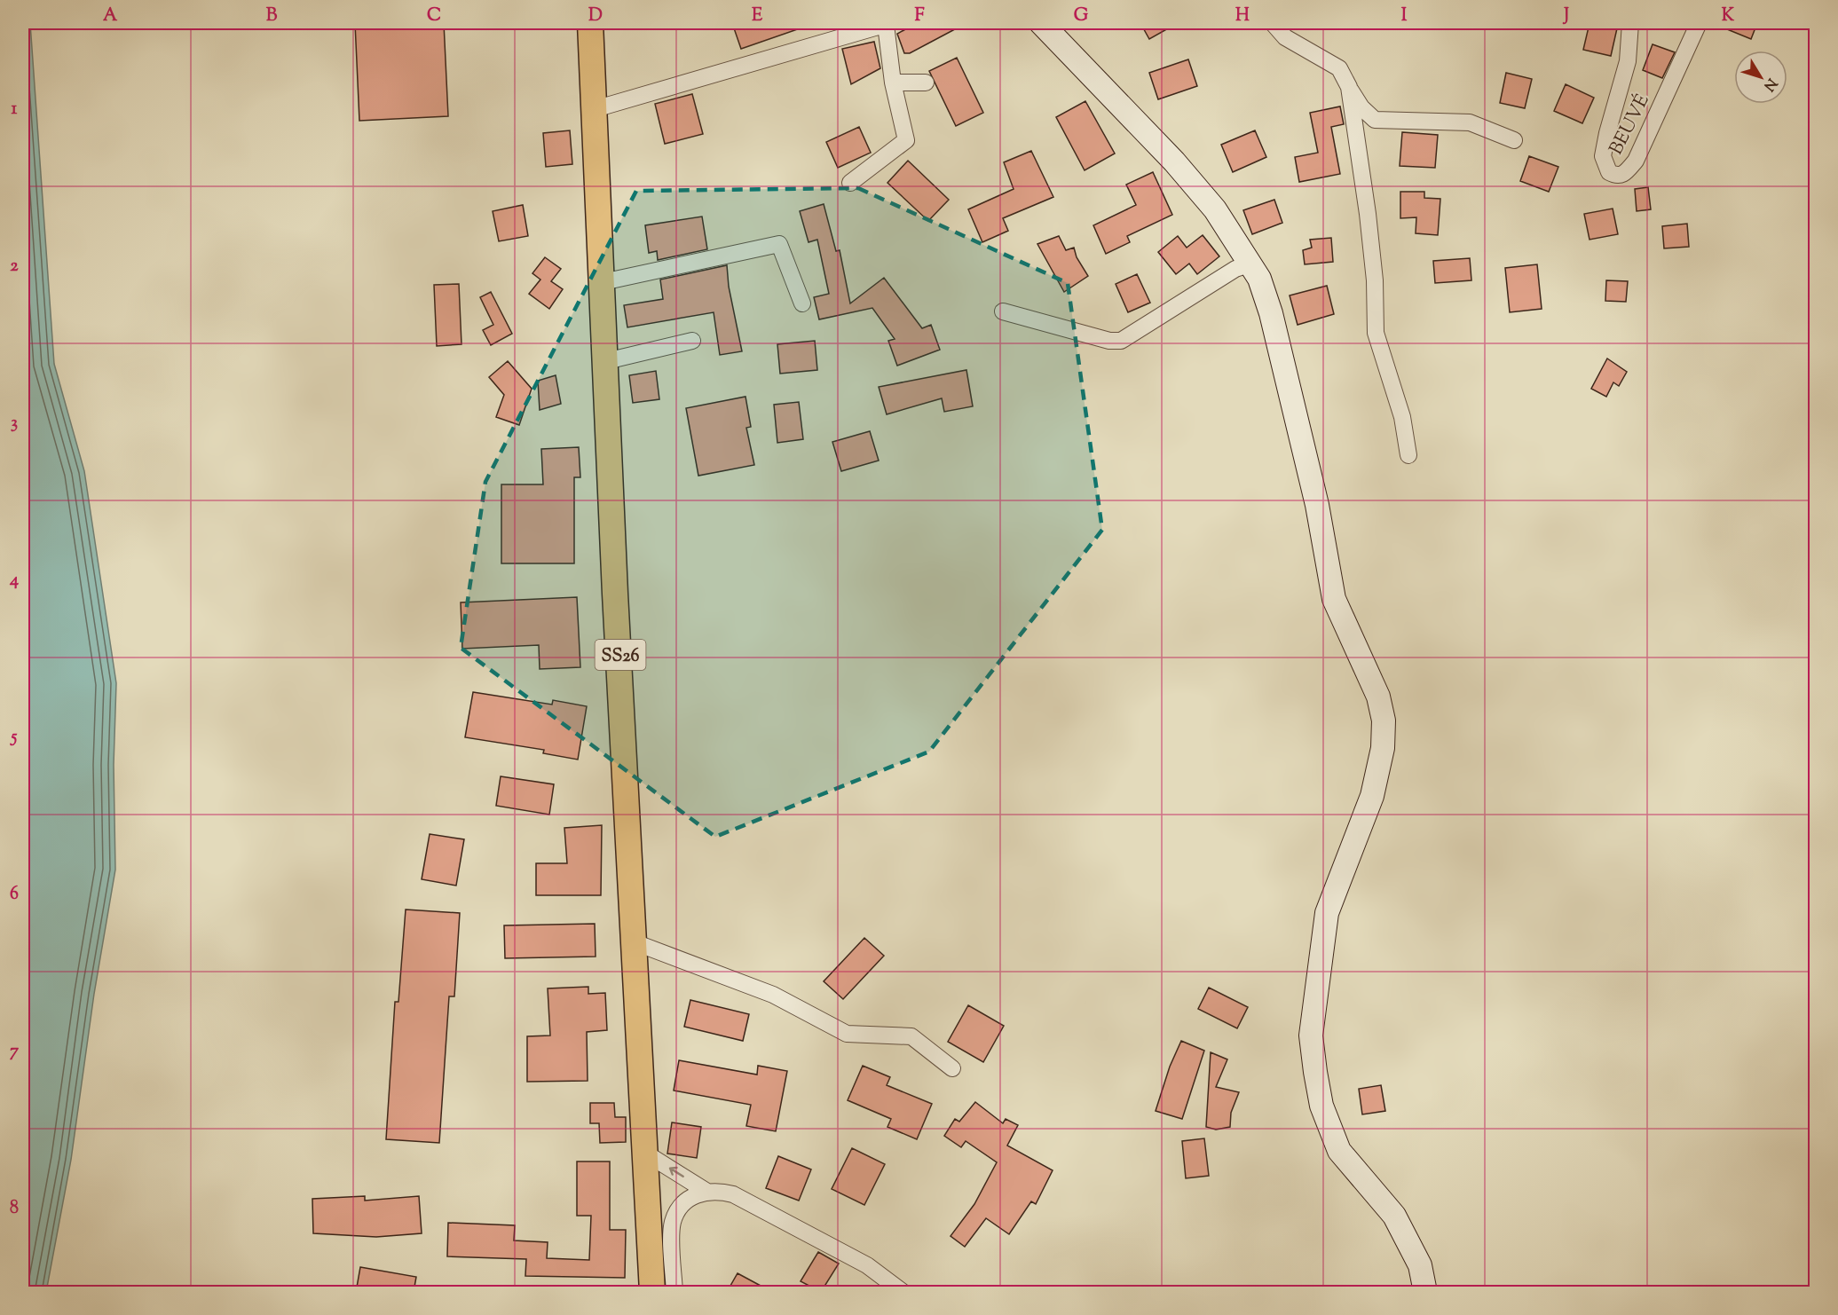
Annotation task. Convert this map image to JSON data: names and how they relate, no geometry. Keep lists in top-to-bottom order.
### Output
{
  "streets": {
    "main road": ["SS26"],
    "street": ["BEUVÉ"]
  },
  "north": "bottom right",
  "grid": {
    "columns": [
      "A",
      "B",
      "C",
      "D",
      "E",
      "F",
      "G",
      "H",
      "I",
      "J",
      "K"
    ],
    "rows": [
      "1",
      "2",
      "3",
      "4",
      "5",
      "6",
      "7",
      "8"
    ]
  }
}
